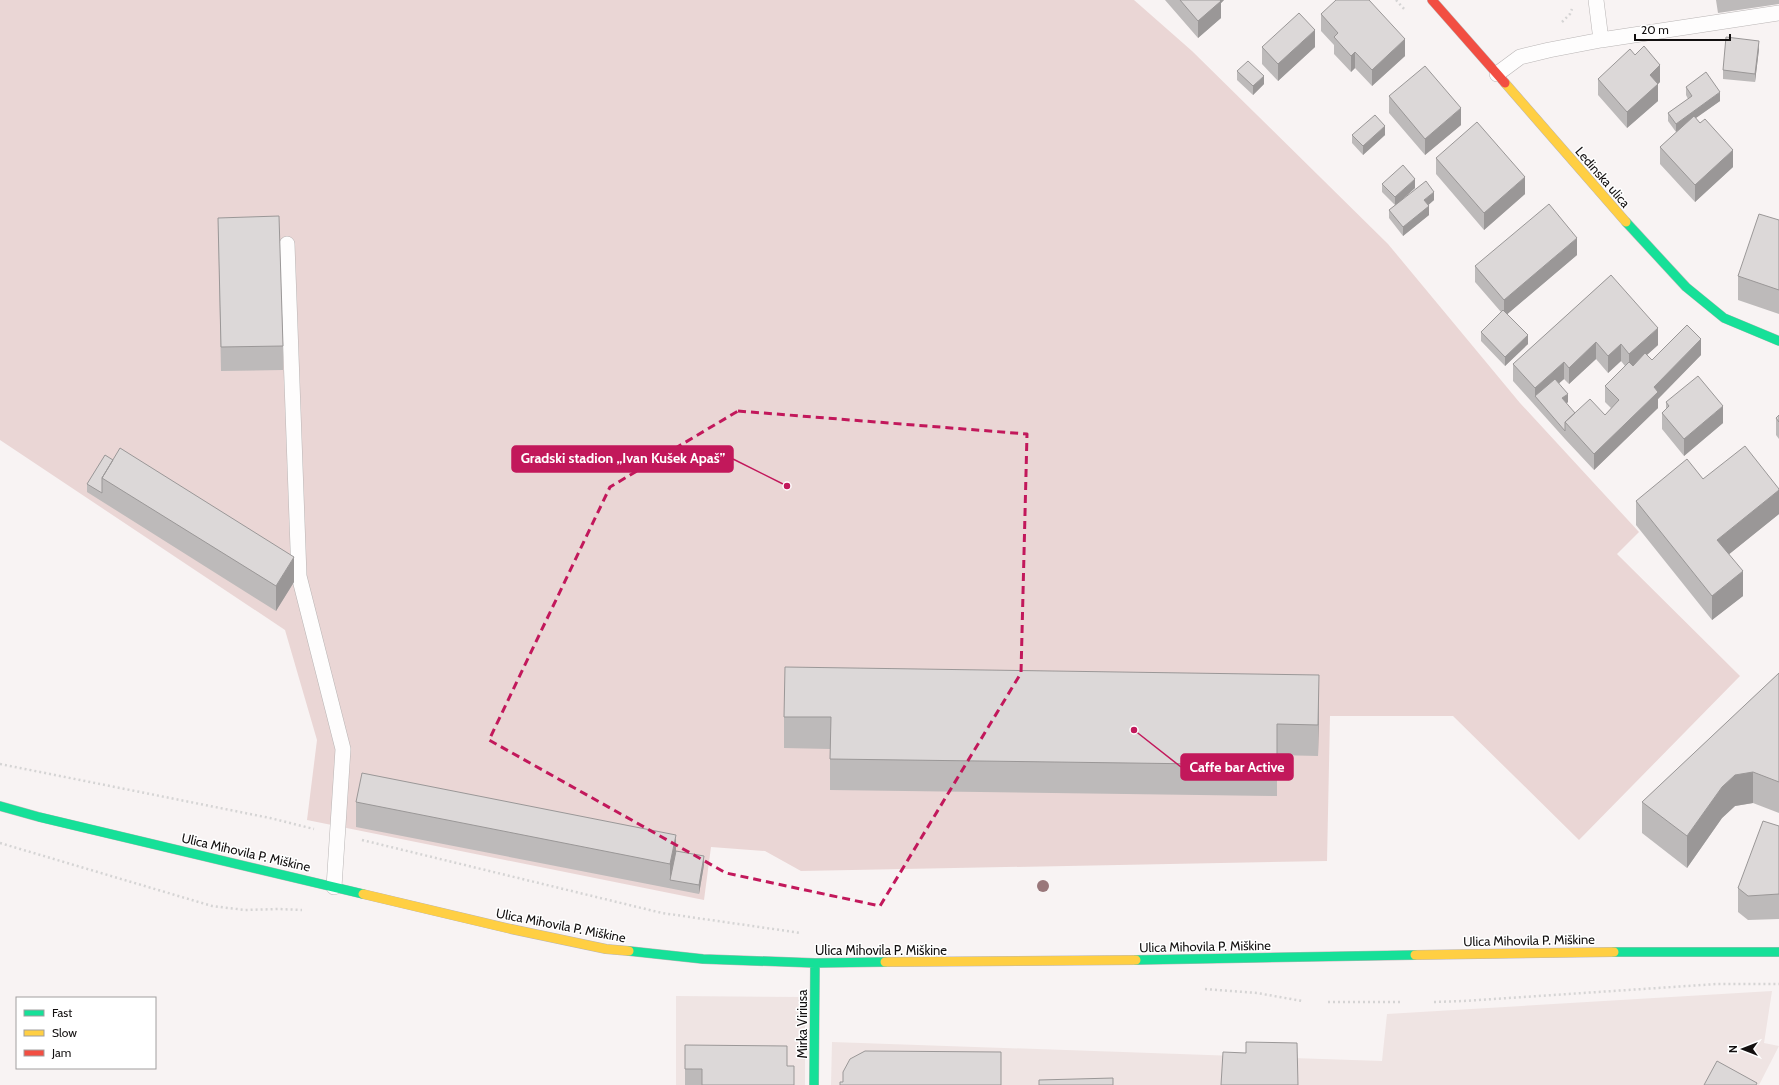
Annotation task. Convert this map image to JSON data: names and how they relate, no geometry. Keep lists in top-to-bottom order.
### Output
{
  "streets": {
    "main road": ["Ledinska ulica", "Ulica Mihovila P. Miškine", "Mirka Viriusa"]
  },
  "crossings": [
    ["Ulica Mihovila P. Miškine", "Mirka Viriusa"]
  ],
  "places": ["Gradski stadion „Ivan Kušek Apaš”", "Caffe bar Active"],
  "legend": ["Fast", "Slow", "Jam"],
  "scale_bar": "20 m",
  "north": "left"
}
